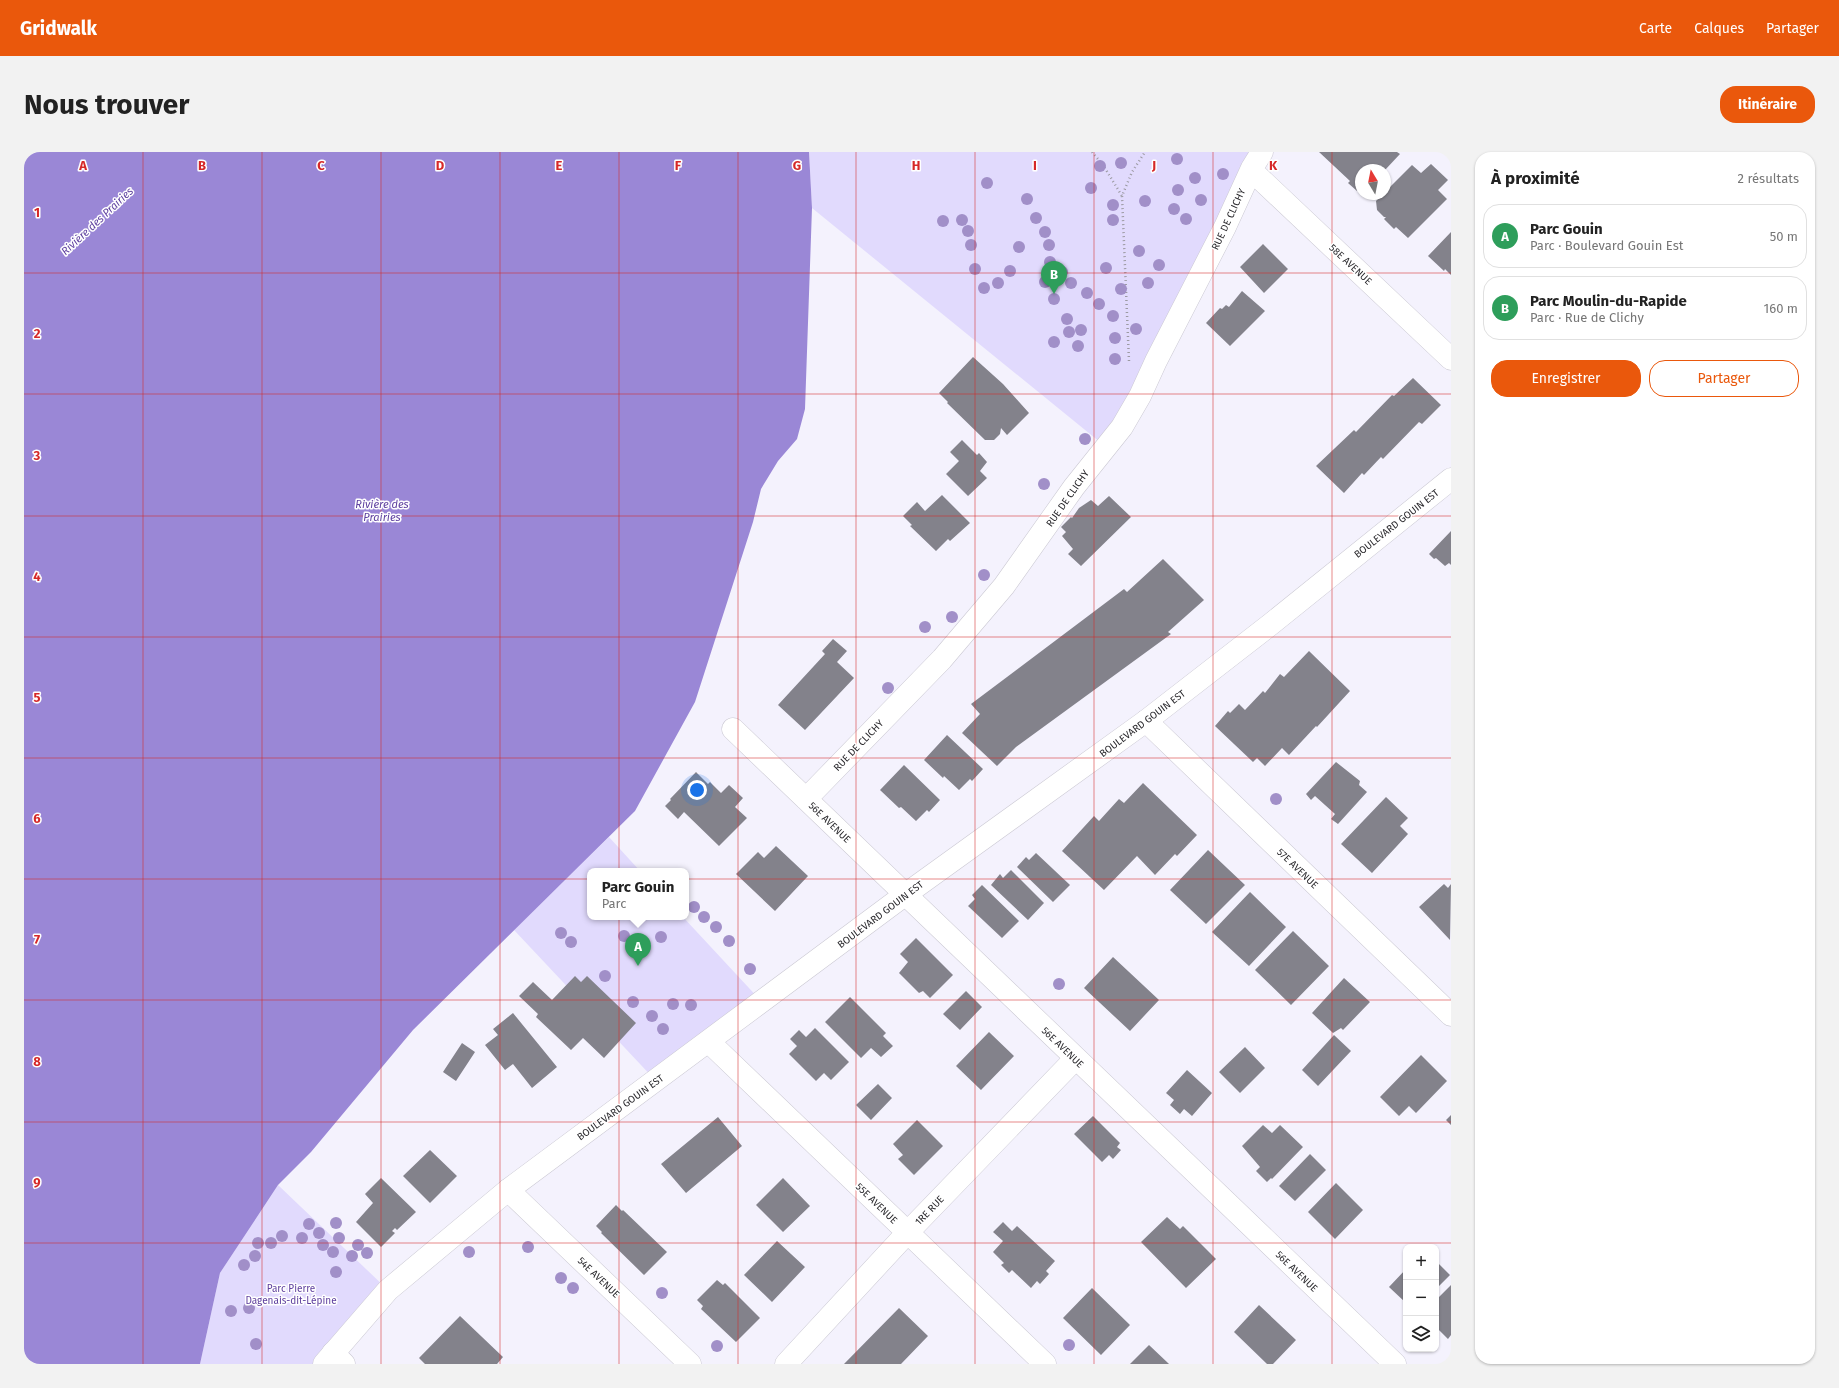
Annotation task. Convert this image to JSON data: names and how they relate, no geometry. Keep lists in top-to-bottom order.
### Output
{
  "streets": {
    "street": [
      "RUE DE CLICHY",
      "58E AVENUE",
      "BOULEVARD GOUIN EST",
      "56E AVENUE",
      "57E AVENUE",
      "55E AVENUE",
      "1RE RUE",
      "54E AVENUE"
    ]
  },
  "crossings": [
    ["RUE DE CLICHY", "58E AVENUE"],
    ["RUE DE CLICHY", "56E AVENUE"],
    ["BOULEVARD GOUIN EST", "56E AVENUE"],
    ["BOULEVARD GOUIN EST", "57E AVENUE"],
    ["BOULEVARD GOUIN EST", "55E AVENUE"],
    ["BOULEVARD GOUIN EST", "54E AVENUE"],
    ["56E AVENUE", "1RE RUE"],
    ["55E AVENUE", "1RE RUE"]
  ],
  "water": ["Rivière des Prairies"],
  "parks": ["Parc Pierre Dagenais-dit-Lépine"],
  "north": "top",
  "page": {
    "header": "Gridwalk",
    "nav": ["Carte", "Calques", "Partager"],
    "buttons": [
      "Itinéraire",
      ["Enregistrer", "Partager"]
    ],
    "title": "Nous trouver",
    "heading": ["À proximité", "2 résultats"],
    "list": [
      {
        "mark": "A",
        "name": "Parc Gouin",
        "note": "Parc · Boulevard Gouin Est",
        "value": "50 m"
      },
      {
        "mark": "B",
        "name": "Parc Moulin-du-Rapide",
        "note": "Parc · Rue de Clichy",
        "value": "160 m"
      }
    ],
    "pins": ["B", "A"],
    "popup": ["Parc Gouin", "Parc"],
    "map_buttons": ["+", "−"]
  },
  "grid": {
    "columns": [
      "A",
      "B",
      "C",
      "D",
      "E",
      "F",
      "G",
      "H",
      "I",
      "J",
      "K"
    ],
    "rows": [
      "1",
      "2",
      "3",
      "4",
      "5",
      "6",
      "7",
      "8",
      "9"
    ]
  }
}
